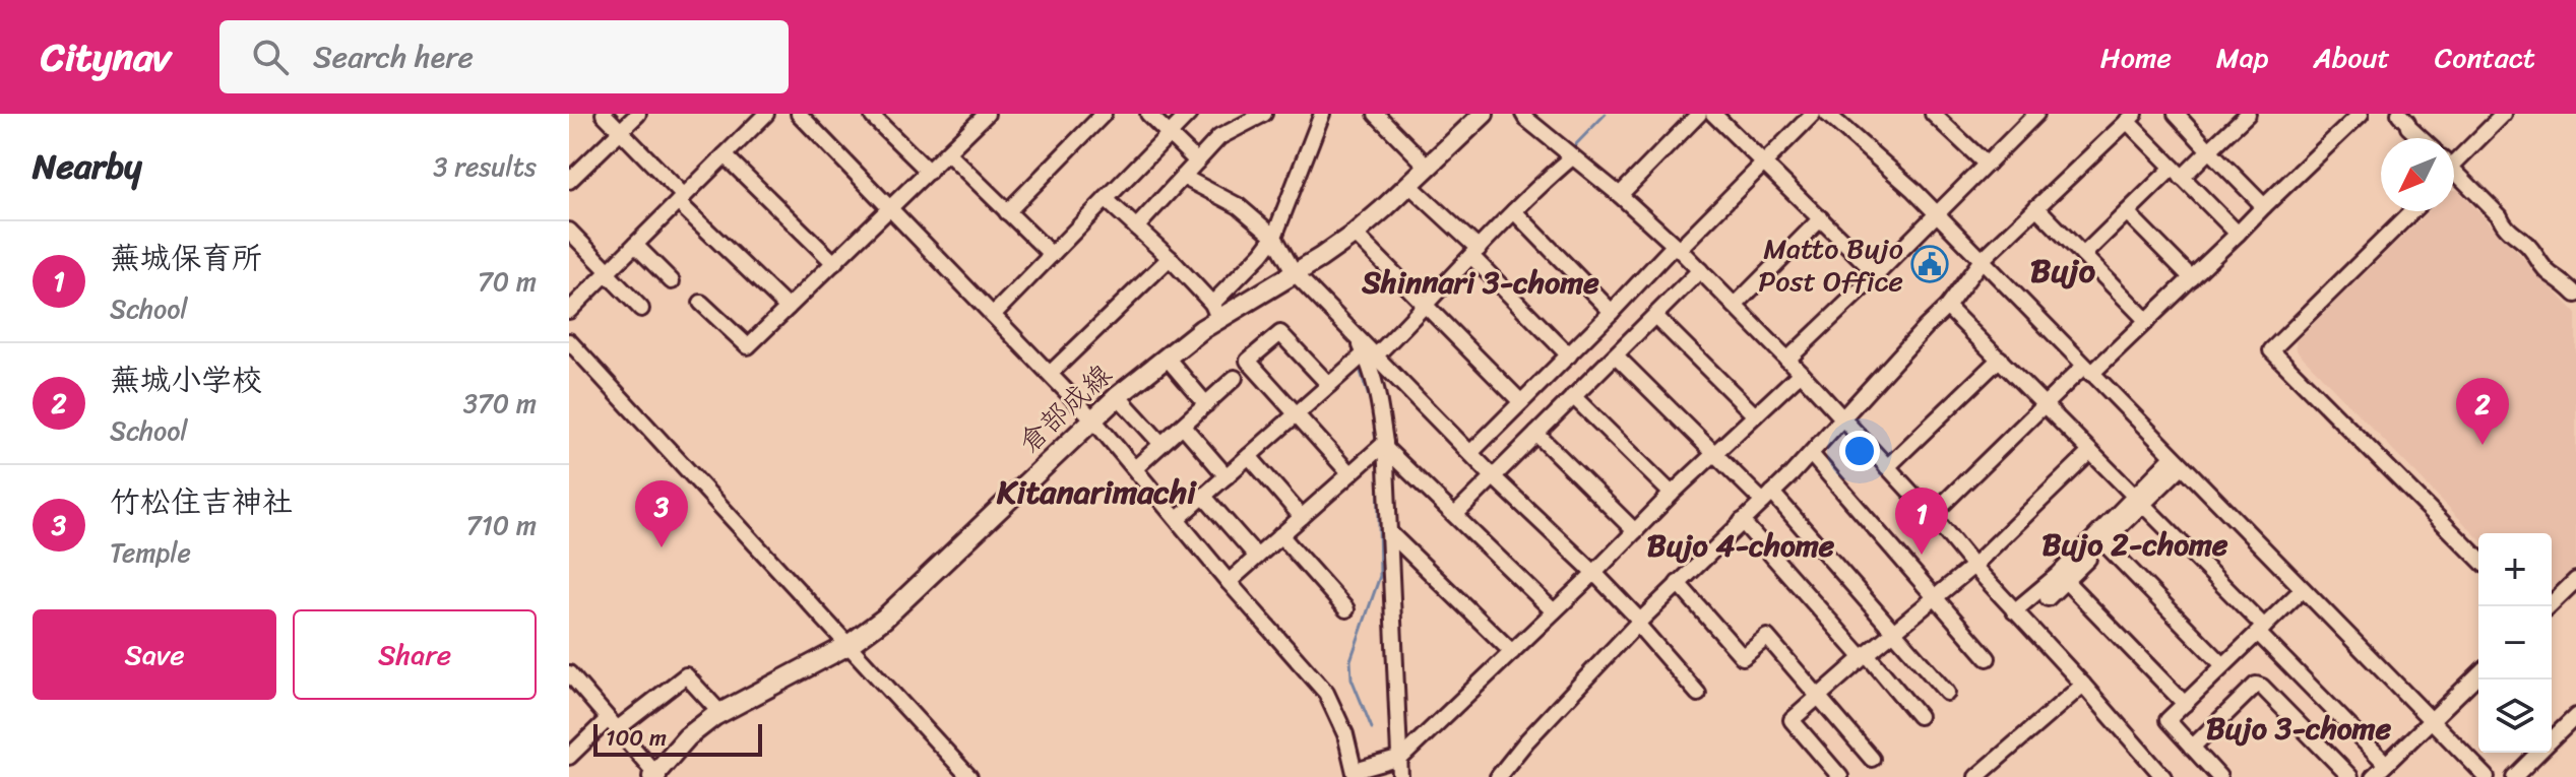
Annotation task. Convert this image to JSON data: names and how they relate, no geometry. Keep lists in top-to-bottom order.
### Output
{
  "streets": {
    "main road": ["倉部成線"]
  },
  "districts": [
    "Bujo",
    "Shinnari 3-chome",
    "Kitanarimachi",
    "Bujo 2-chome",
    "Bujo 4-chome",
    "Bujo 3-chome"
  ],
  "places": {
    "public building": ["Matto Bujo Post Office"]
  },
  "scale_bar": "100 m",
  "north": "bottom left",
  "page": {
    "header": "Citynav",
    "search": "Search here",
    "nav": [
      "Home",
      "Map",
      "About",
      "Contact"
    ],
    "heading": ["Nearby", "3 results"],
    "list": [
      {
        "mark": "1",
        "name": "蕪城保育所",
        "note": "School",
        "value": "70 m"
      },
      {
        "mark": "2",
        "name": "蕪城小学校",
        "note": "School",
        "value": "370 m"
      },
      {
        "mark": "3",
        "name": "竹松住吉神社",
        "note": "Temple",
        "value": "710 m"
      }
    ],
    "pins": ["2", "3", "1"],
    "map_buttons": ["+", "−"],
    "buttons": ["Save", "Share"],
    "scale": "100 m"
  }
}
